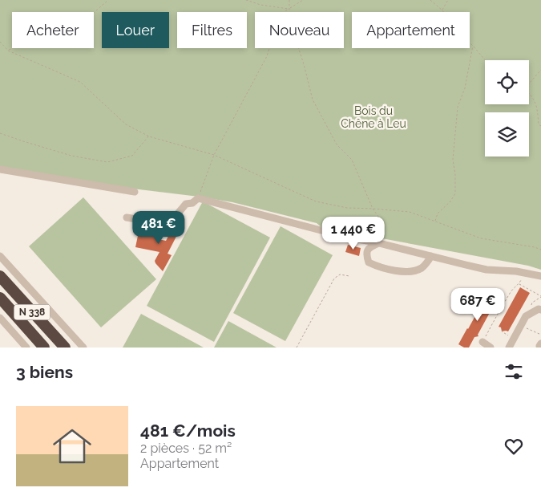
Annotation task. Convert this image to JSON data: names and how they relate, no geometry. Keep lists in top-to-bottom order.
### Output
{
  "streets": {
    "highway": ["N 338"]
  },
  "parks": ["Bois du Chêne à Leu"],
  "page": {
    "chip": [
      "Acheter",
      "Louer",
      "Filtres",
      "Nouveau",
      "Appartement"
    ],
    "price": ["481 €", "1 440 €", "687 €"],
    "heading": "3 biens",
    "list": [
      {
        "name": "481 €/mois",
        "note": "2 pièces · 52 m² · Appartement"
      }
    ]
  }
}
